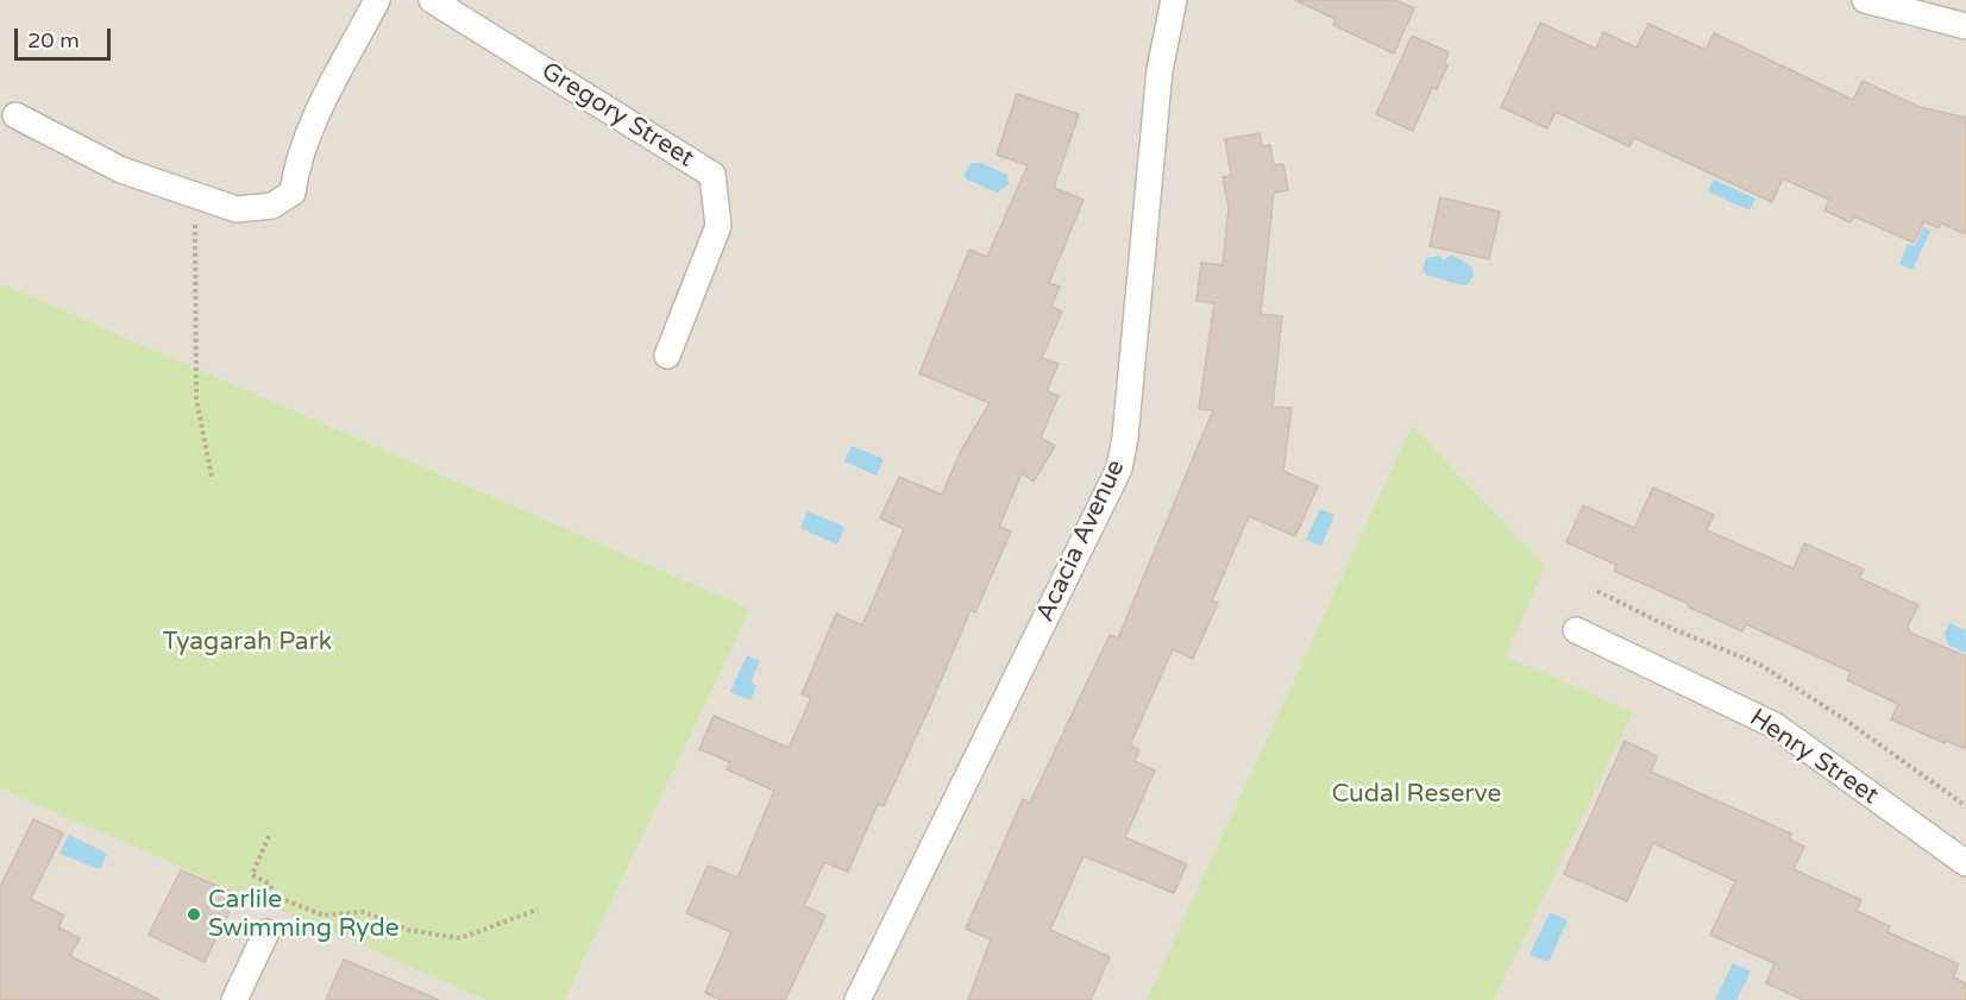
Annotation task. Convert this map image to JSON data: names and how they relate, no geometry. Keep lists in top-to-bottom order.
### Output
{
  "streets": {
    "street": ["Gregory Street", "Acacia Avenue", "Henry Street"]
  },
  "parks": ["Tyagarah Park", "Cudal Reserve"],
  "places": ["Carlile Swimming Ryde"],
  "scale_bar": "20 m"
}
